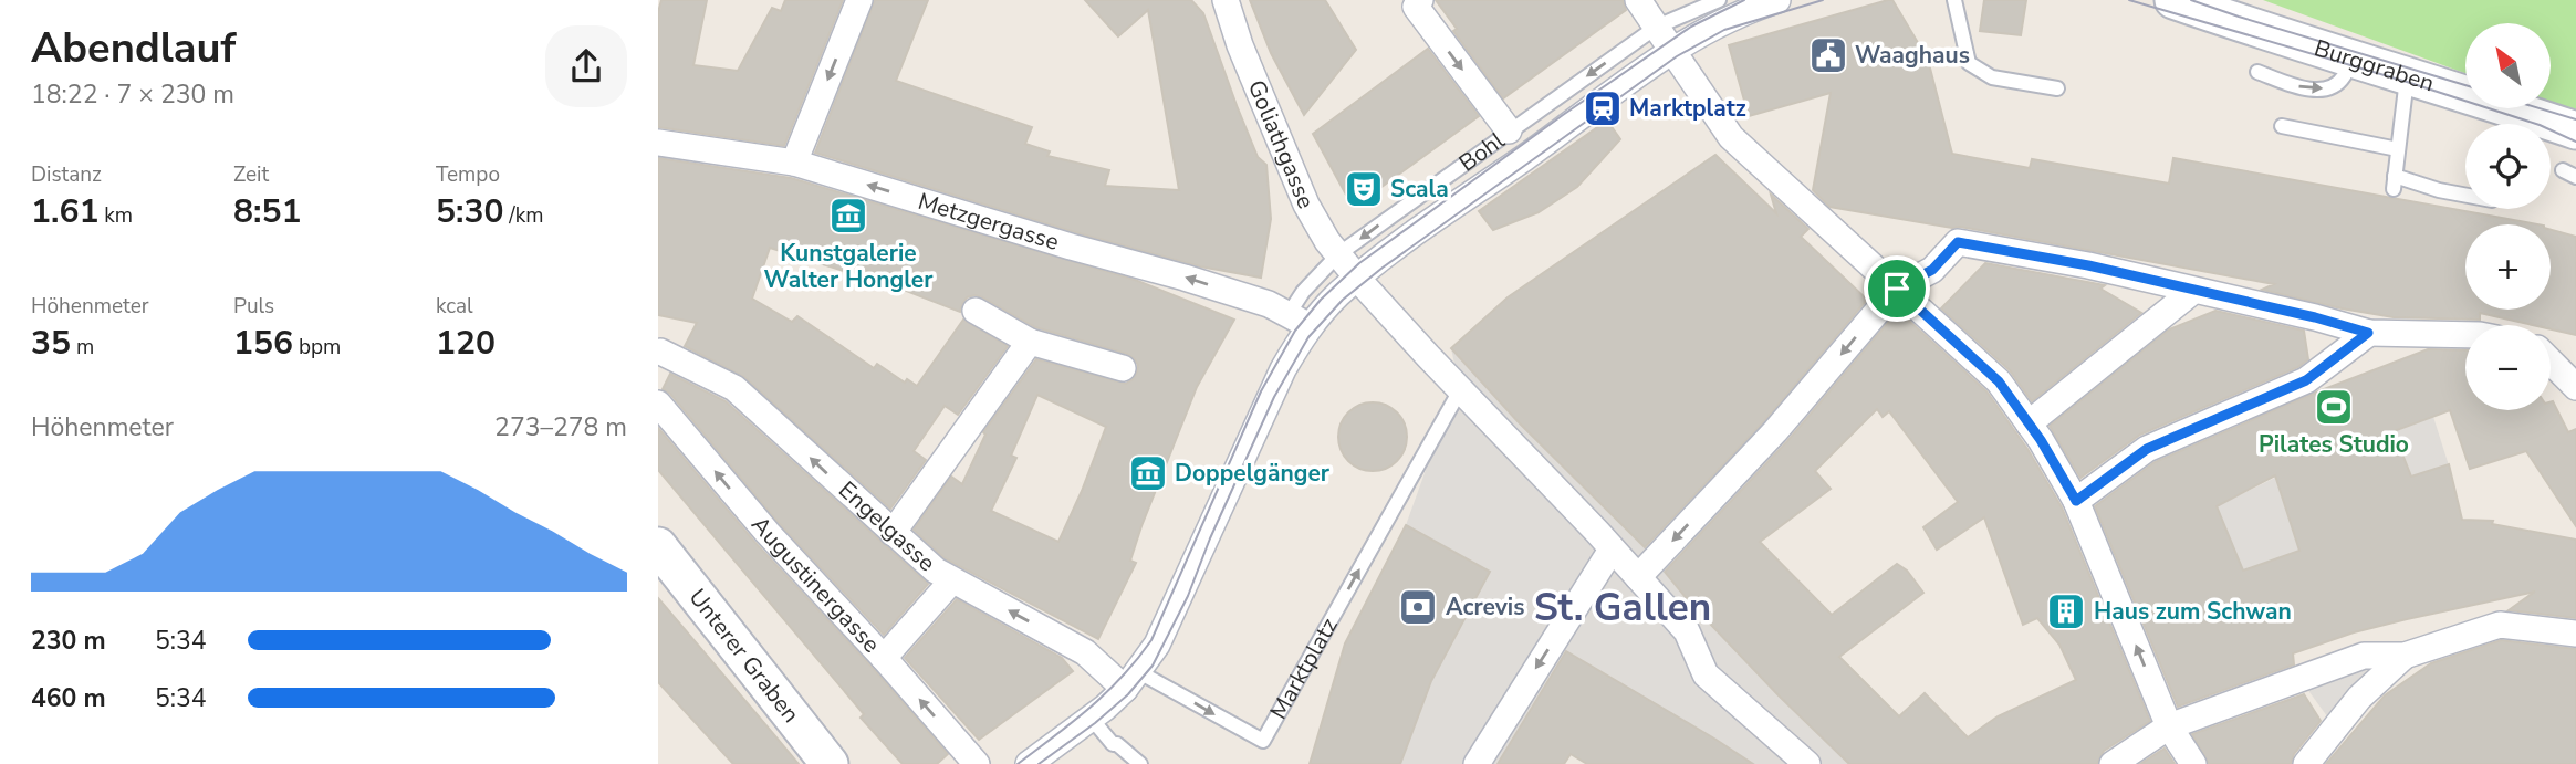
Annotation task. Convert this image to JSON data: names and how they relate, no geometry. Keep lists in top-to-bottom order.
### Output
{
  "streets": {
    "main road": ["Burggraben", "Unterer Graben"],
    "street": [
      "Goliathgasse",
      "Bohl",
      "Metzgergasse",
      "Engelgasse",
      "Augustinergasse"
    ],
    "lane": ["Marktplatz"]
  },
  "crossings": [
    ["Goliathgasse", "Bohl"],
    ["Goliathgasse", "Marktplatz"],
    ["Bohl", "Metzgergasse"],
    ["Engelgasse", "Marktplatz"]
  ],
  "one_way": [
    "Bohl",
    "Metzgergasse",
    "Engelgasse",
    "Augustinergasse",
    "Marktplatz"
  ],
  "districts": ["St. Gallen"],
  "places": {
    "public building": ["Waaghaus"],
    "station": ["Marktplatz"],
    "theatre": ["Scala"],
    "museum": ["Kunstgalerie Walter Hongler", "Doppelgänger"],
    "sports": ["Pilates Studio"],
    "bank": ["Acrevis"],
    "building": ["Haus zum Schwan"]
  },
  "north": "top left",
  "page": {
    "heading": ["Abendlauf", "18:22 · 7 × 230 m"],
    "map_buttons": ["+", "−"],
    "stats": [
      ["Distanz", "1.61 km"],
      ["Zeit", "8:51"],
      ["Tempo", "5:30 /km"],
      ["Höhenmeter", "35 m"],
      ["Puls", "156 bpm"],
      ["kcal", "120"]
    ],
    "chart": ["Höhenmeter", "273–278 m"],
    "list": [
      {
        "name": "230 m",
        "note": "5:34"
      },
      {
        "name": "460 m",
        "note": "5:34"
      }
    ]
  }
}
